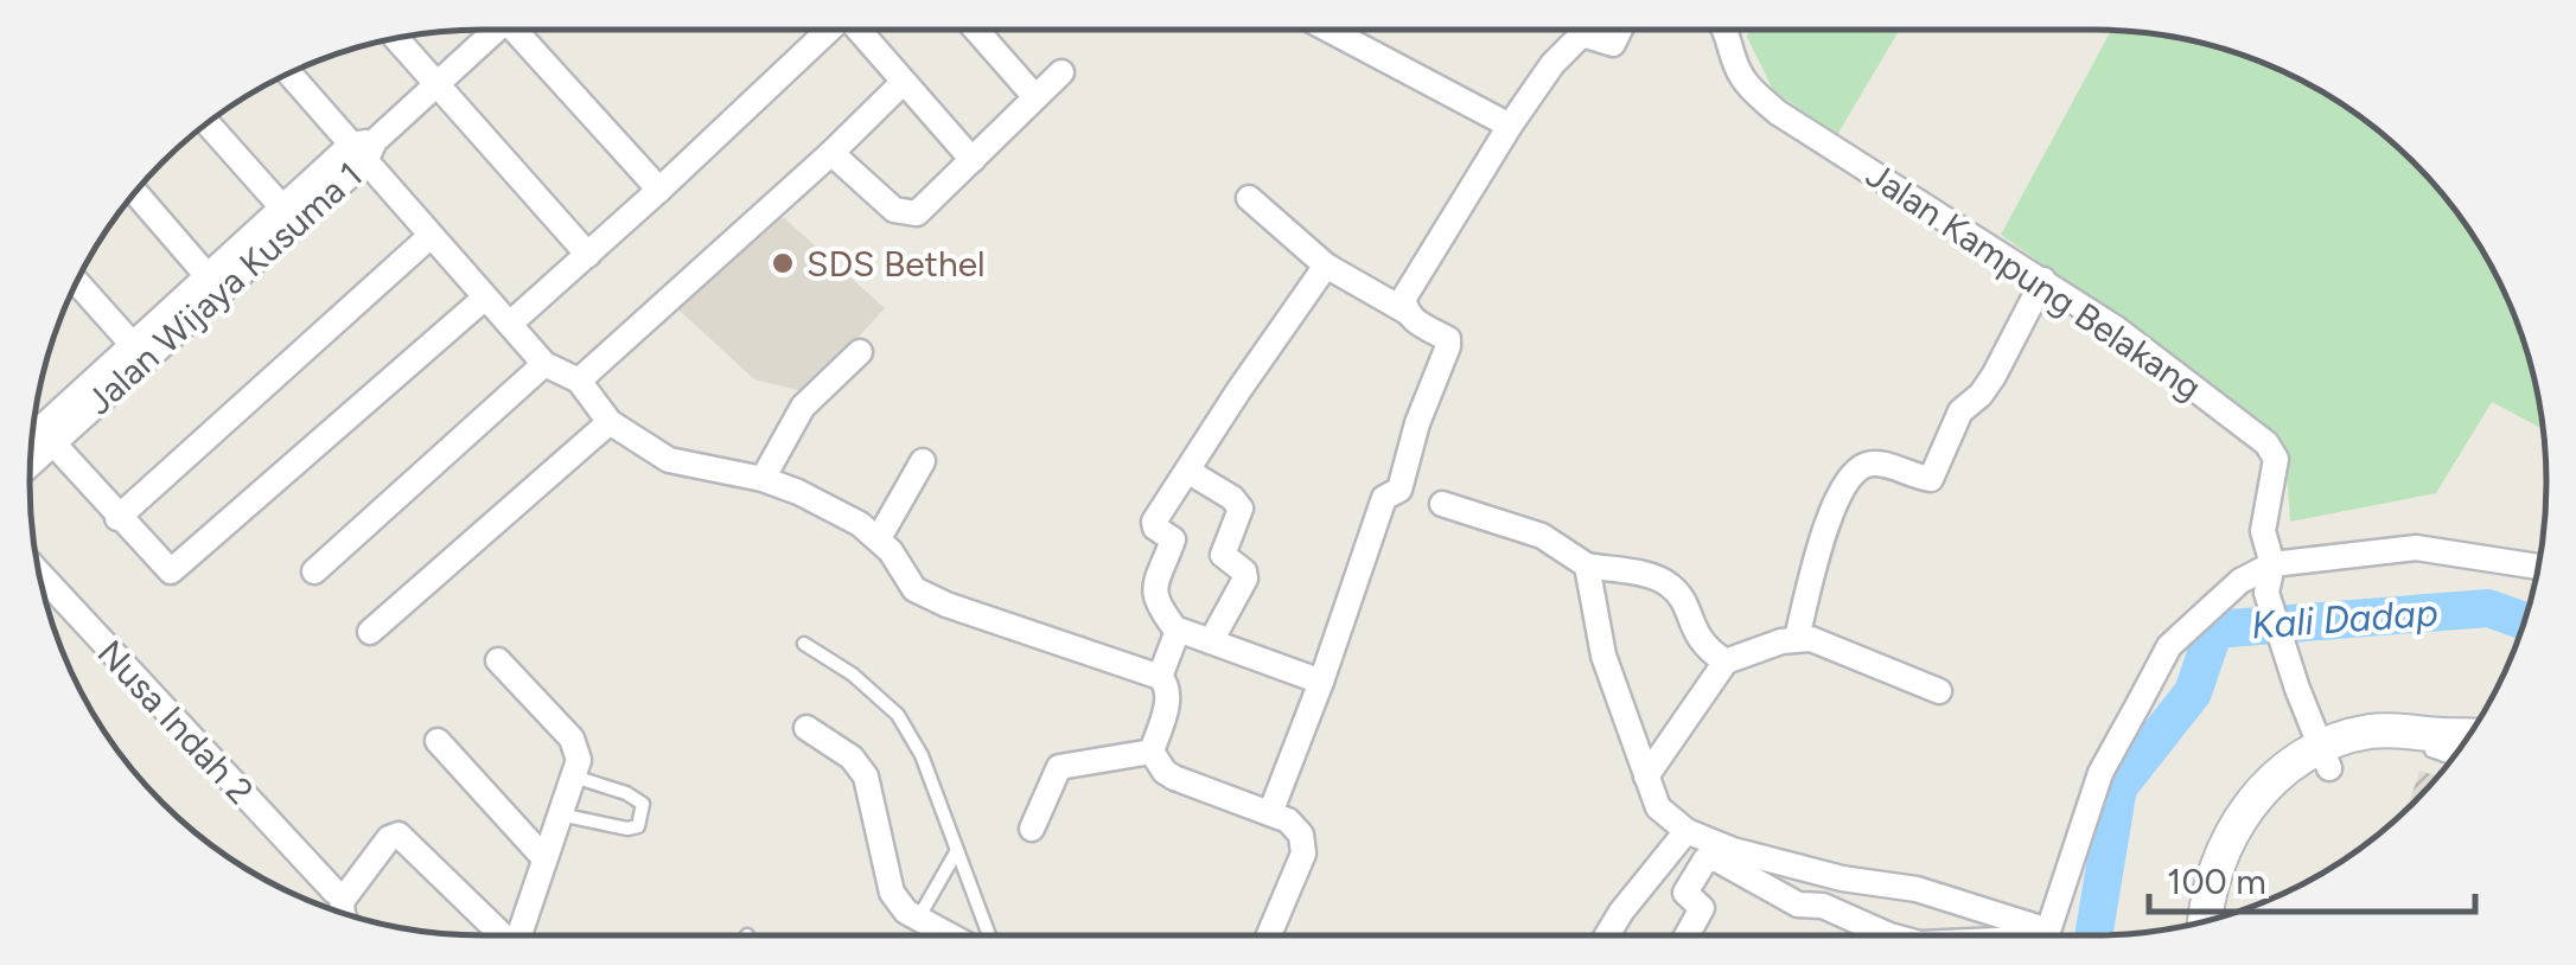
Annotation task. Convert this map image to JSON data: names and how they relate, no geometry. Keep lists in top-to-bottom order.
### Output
{
  "streets": {
    "street": ["Jalan Kampung Belakang", "Jalan Wijaya Kusuma 1", "Nusa Indah 2"]
  },
  "water": ["Kali Dadap"],
  "places": ["SDS Bethel"],
  "scale_bar": "100 m"
}
